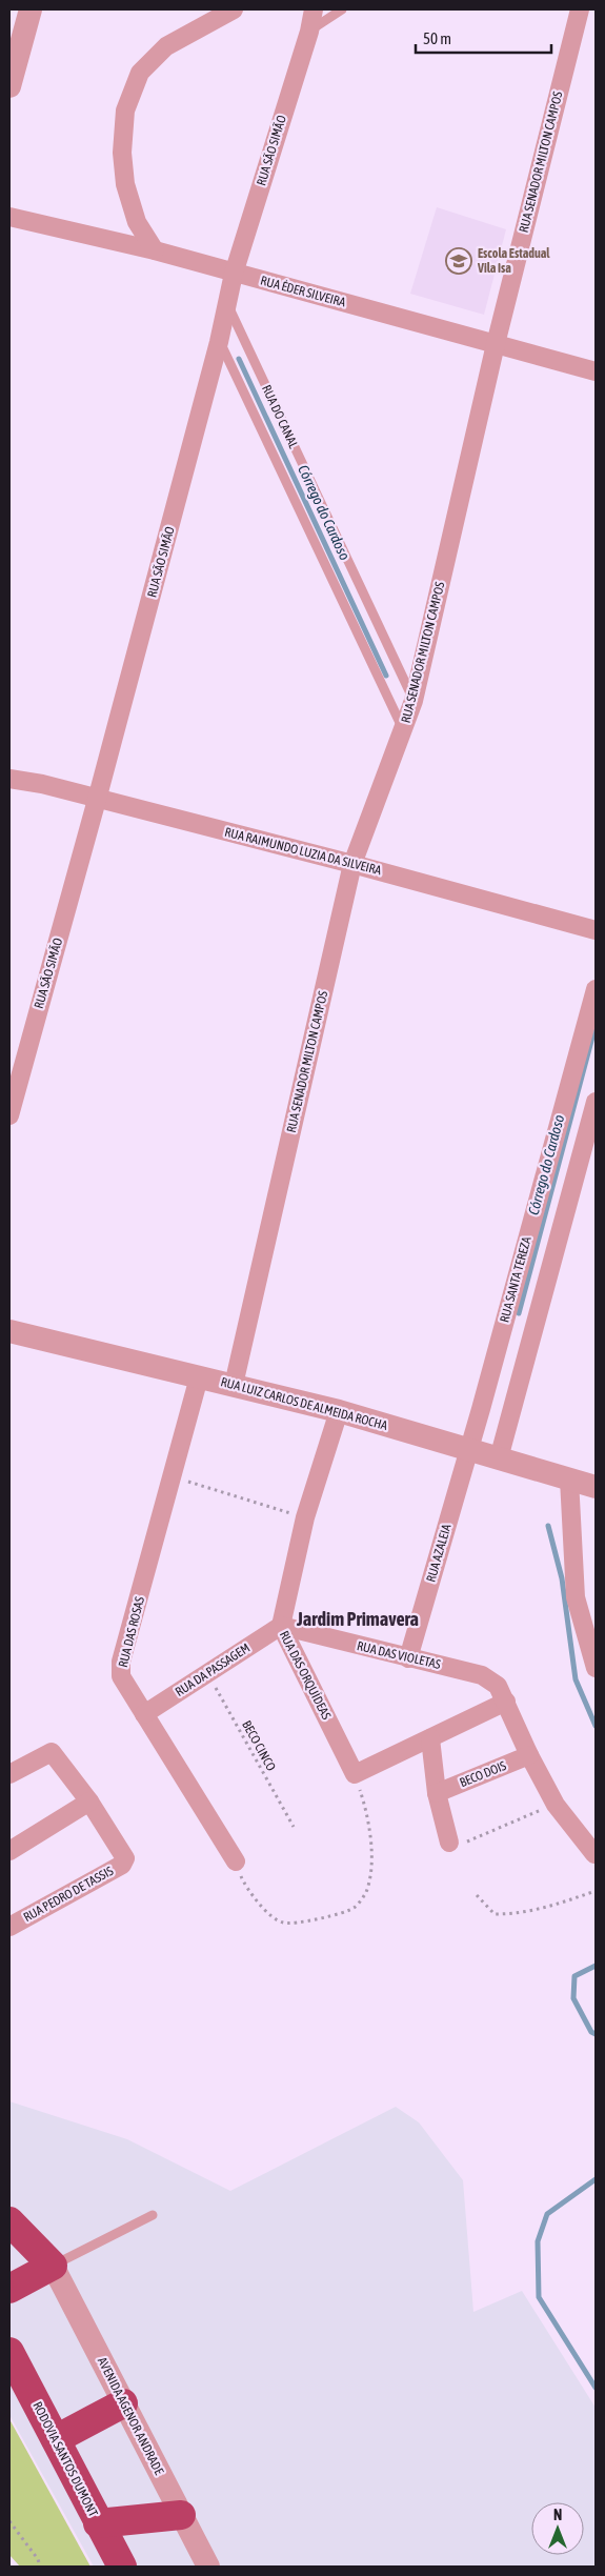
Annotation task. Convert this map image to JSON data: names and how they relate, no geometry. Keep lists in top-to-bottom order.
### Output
{
  "streets": {
    "highway": ["RODOVIA SANTOS DUMONT"],
    "street": [
      "RUA SÃO SIMÃO",
      "RUA SENADOR MILTON CAMPOS",
      "RUA ÉDER SILVEIRA",
      "RUA RAIMUNDO LUZIA DA SILVEIRA",
      "RUA SANTA TEREZA",
      "RUA LUIZ CARLOS DE ALMEIDA ROCHA",
      "RUA AZALEIA",
      "RUA DAS ROSAS",
      "RUA DAS VIOLETAS",
      "RUA DA PASSAGEM",
      "RUA DAS ORQUÍDEAS",
      "BECO DOIS",
      "RUA PEDRO DE TASSIS",
      "AVENIDA AGENOR ANDRADE"
    ],
    "lane": ["RUA DO CANAL"],
    "path": ["BECO CINCO"]
  },
  "crossings": [
    ["RUA SÃO SIMÃO", "RUA ÉDER SILVEIRA"],
    ["RUA SÃO SIMÃO", "RUA DO CANAL"],
    ["RUA SÃO SIMÃO", "RUA RAIMUNDO LUZIA DA SILVEIRA"],
    ["RUA SENADOR MILTON CAMPOS", "RUA ÉDER SILVEIRA"],
    ["RUA SENADOR MILTON CAMPOS", "RUA DO CANAL"],
    ["RUA SENADOR MILTON CAMPOS", "RUA RAIMUNDO LUZIA DA SILVEIRA"],
    ["RUA SENADOR MILTON CAMPOS", "RUA LUIZ CARLOS DE ALMEIDA ROCHA"],
    ["RUA SANTA TEREZA", "RUA LUIZ CARLOS DE ALMEIDA ROCHA"],
    ["RUA SANTA TEREZA", "RUA AZALEIA"],
    ["RUA LUIZ CARLOS DE ALMEIDA ROCHA", "RUA AZALEIA"],
    ["RUA LUIZ CARLOS DE ALMEIDA ROCHA", "RUA DAS ROSAS"],
    ["RUA LUIZ CARLOS DE ALMEIDA ROCHA", "RUA DAS ORQUÍDEAS"],
    ["RUA AZALEIA", "RUA DAS VIOLETAS"],
    ["RUA DAS ROSAS", "RUA DA PASSAGEM"],
    ["RUA DAS VIOLETAS", "RUA DA PASSAGEM"],
    ["RUA DAS VIOLETAS", "RUA DAS ORQUÍDEAS"],
    ["RUA DAS VIOLETAS", "BECO DOIS"],
    ["RUA DA PASSAGEM", "RUA DAS ORQUÍDEAS"],
    ["RUA DA PASSAGEM", "BECO CINCO"]
  ],
  "districts": ["Jardim Primavera"],
  "water": ["Córrego do Cardoso"],
  "places": {
    "school or university": ["Escola Estadual Vila Isa"]
  },
  "scale_bar": "50 m",
  "north": "top"
}
